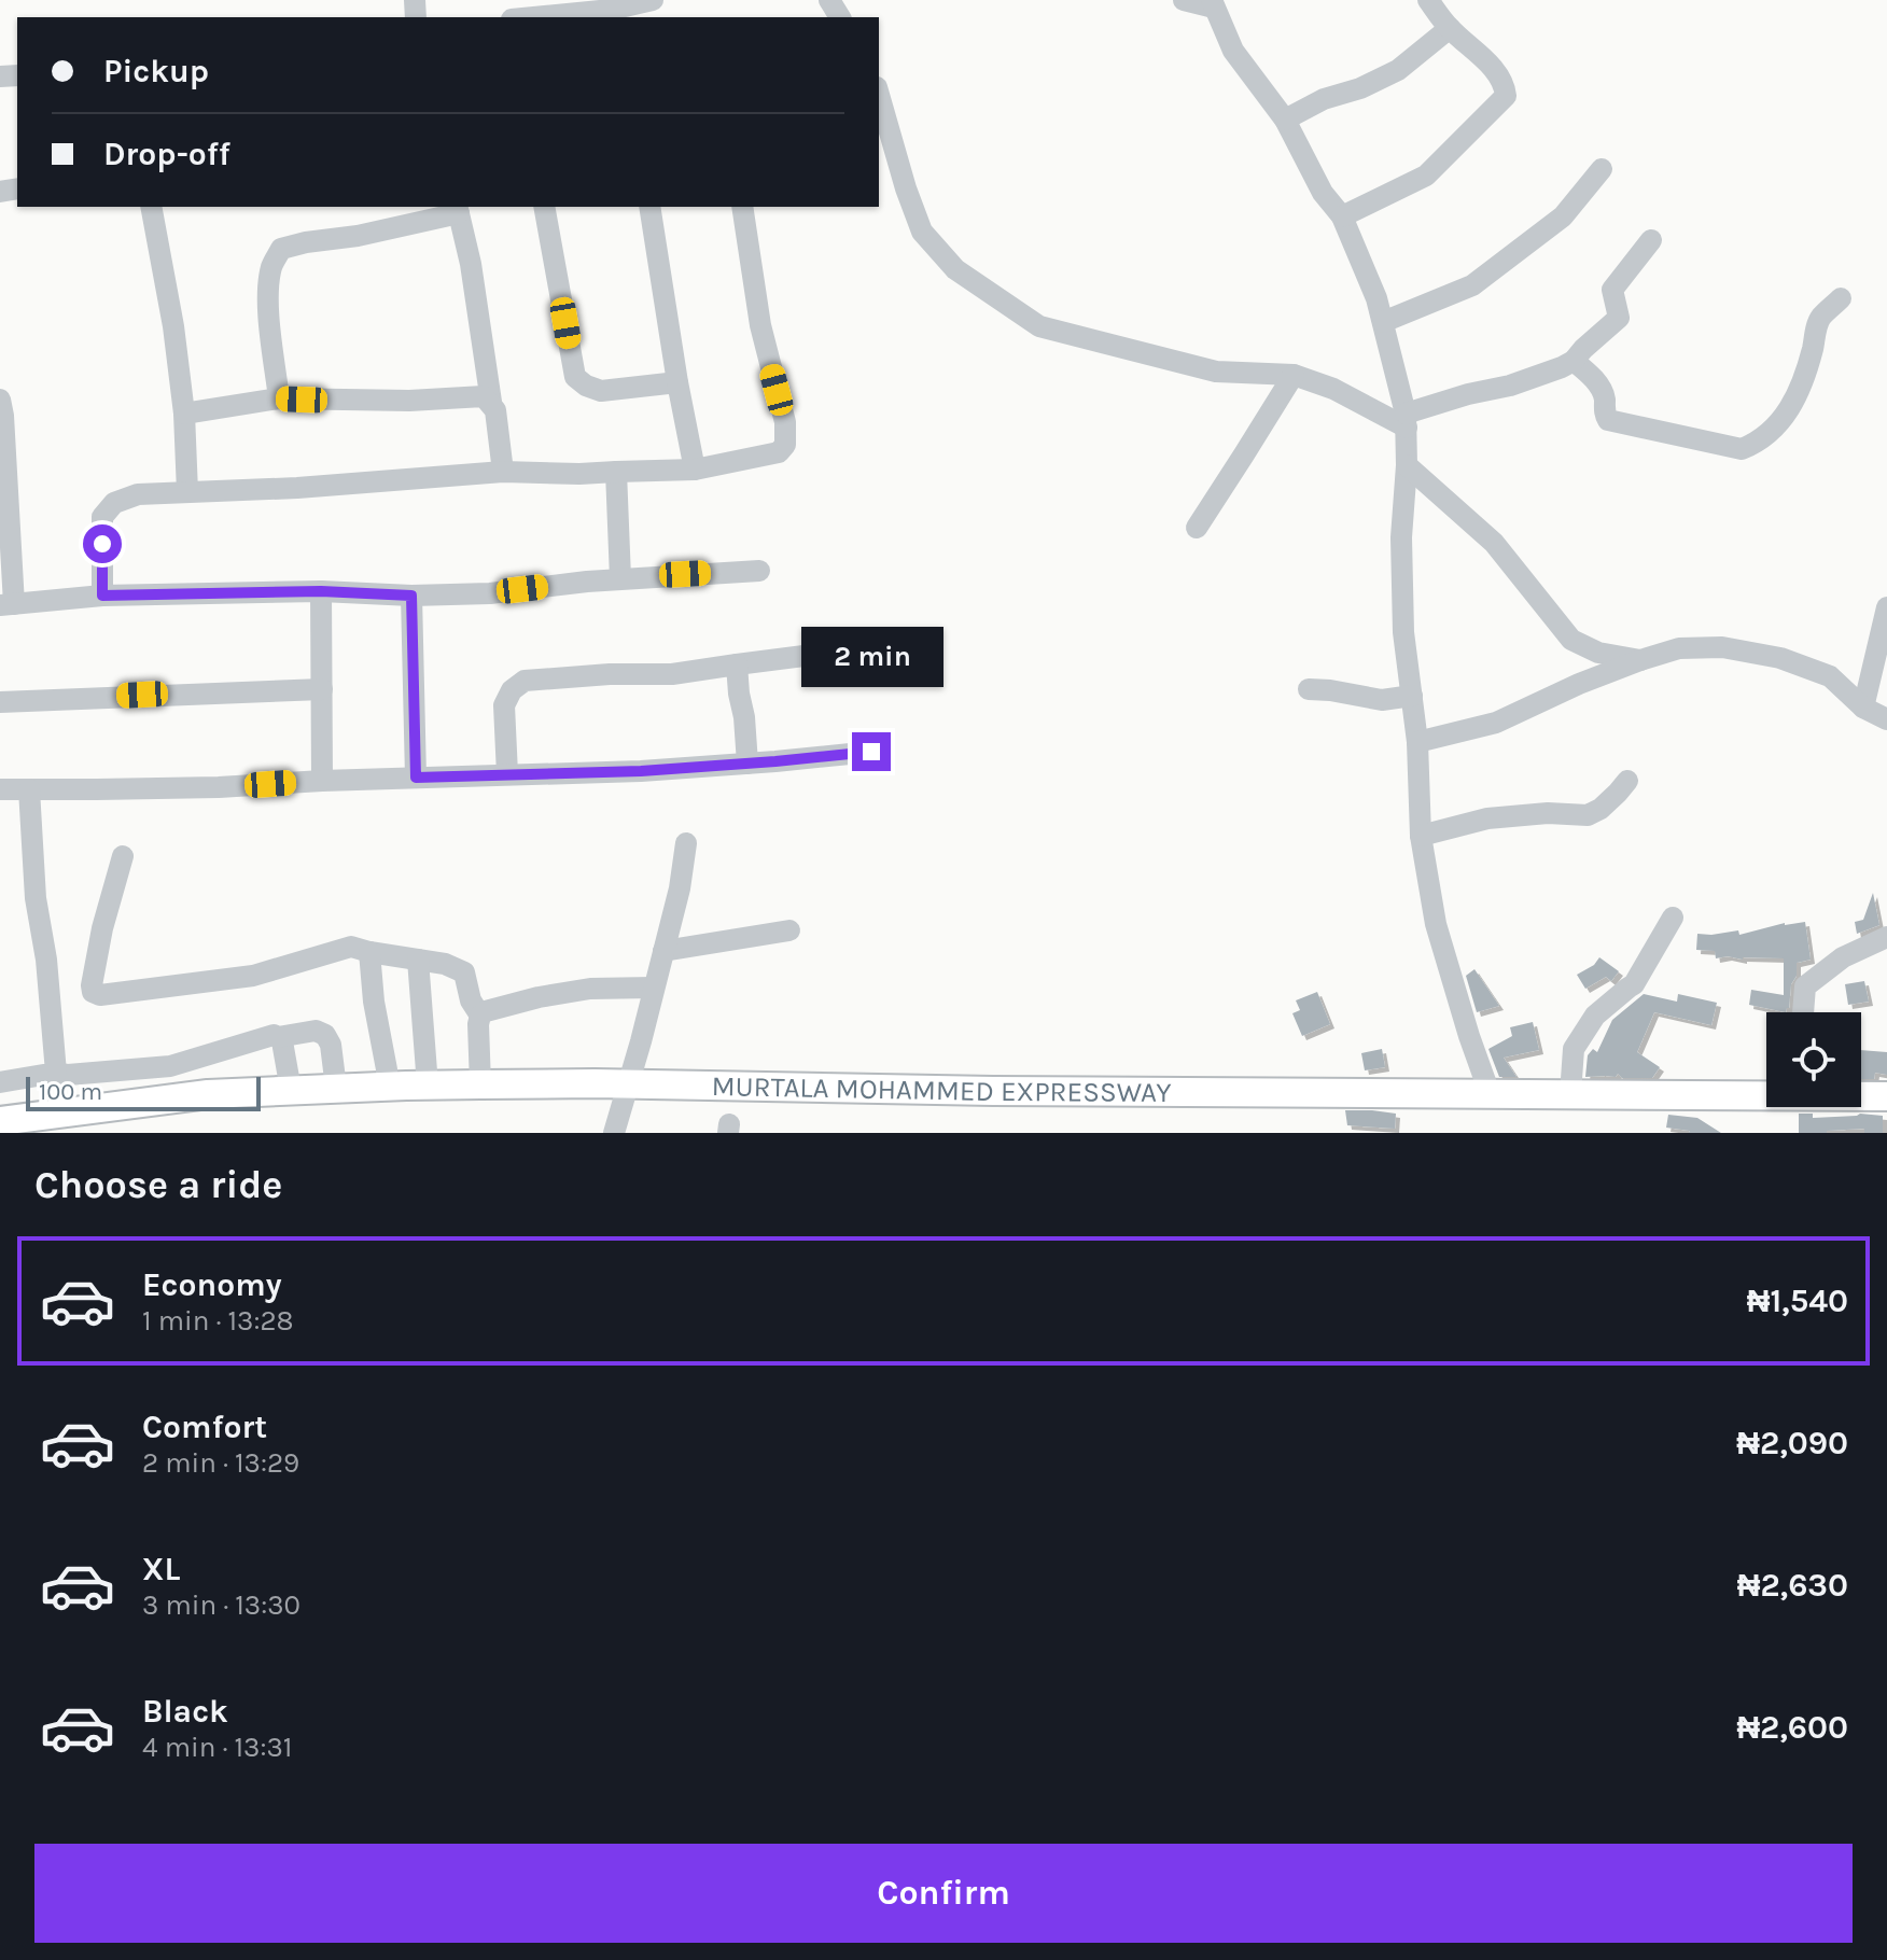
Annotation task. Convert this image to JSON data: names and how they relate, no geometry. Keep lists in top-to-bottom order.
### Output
{
  "streets": {
    "main road": ["MURTALA MOHAMMED EXPRESSWAY"]
  },
  "scale_bar": "100 m",
  "page": {
    "banner": ["Pickup", "Drop-off"],
    "bubble": "2 min",
    "scale": "100 m",
    "heading": "Choose a ride",
    "list": [
      {
        "name": "Economy",
        "note": "1 min · 13:28",
        "value": "₦1,540"
      },
      {
        "name": "Comfort",
        "note": "2 min · 13:29",
        "value": "₦2,090"
      },
      {
        "name": "XL",
        "note": "3 min · 13:30",
        "value": "₦2,630"
      },
      {
        "name": "Black",
        "note": "4 min · 13:31",
        "value": "₦2,600"
      }
    ],
    "buttons": "Confirm"
  }
}
